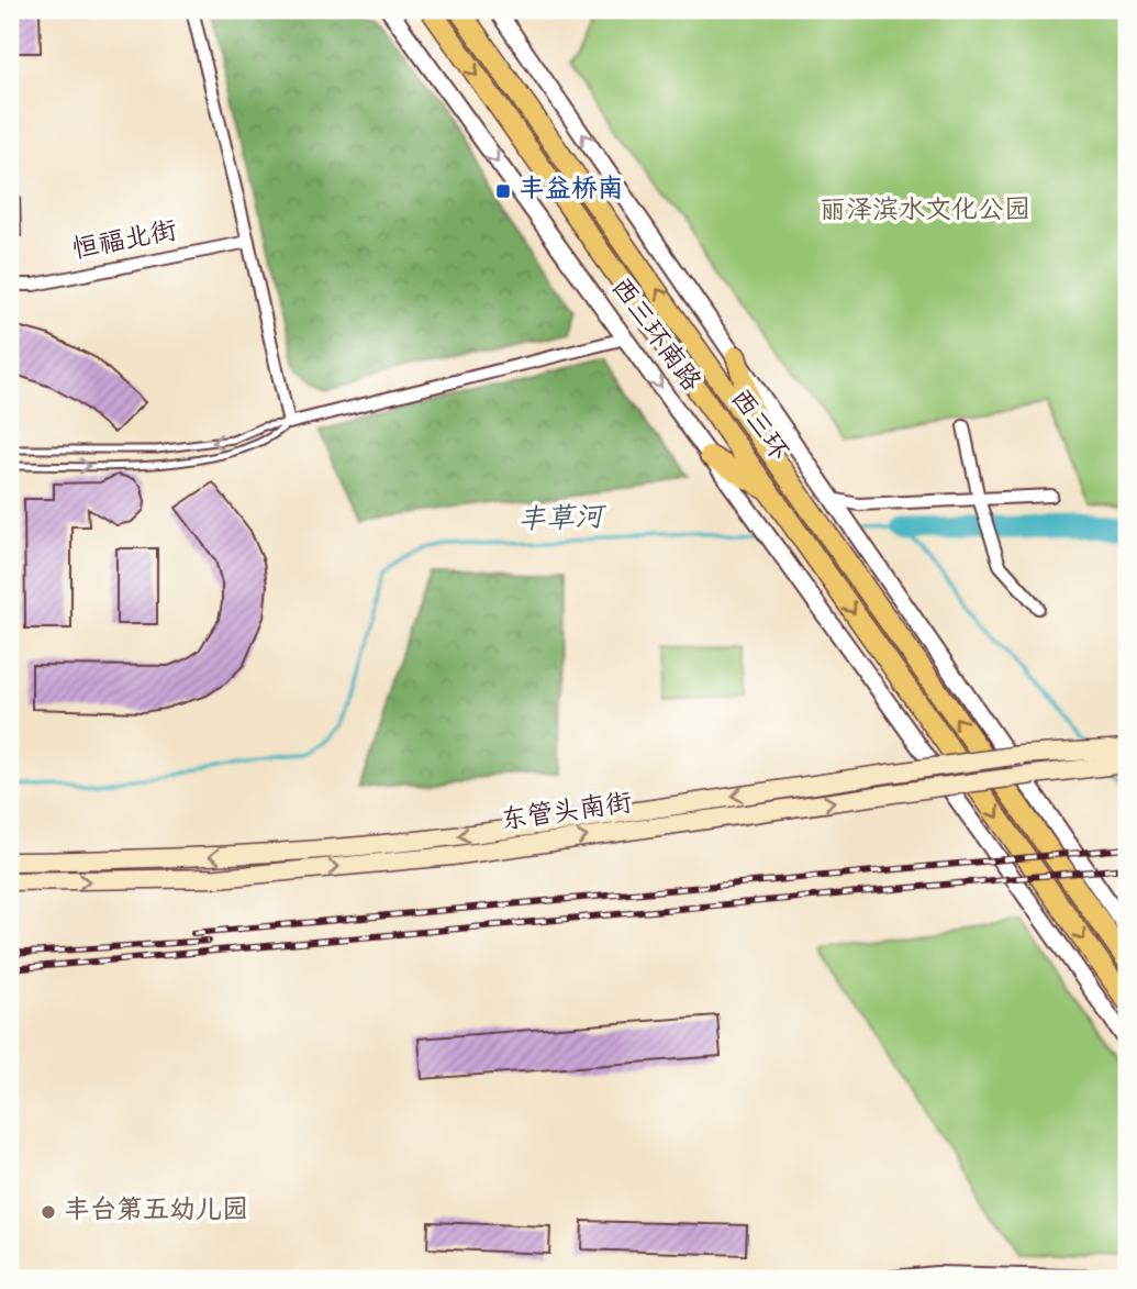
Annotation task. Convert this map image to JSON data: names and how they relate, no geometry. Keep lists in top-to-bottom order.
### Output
{
  "streets": {
    "highway": ["西三环"],
    "main road": ["东管头南街"],
    "street": ["恒福北街", "西三环南路"]
  },
  "water": ["丰草河"],
  "parks": ["丽泽滨水文化公园"],
  "places": {
    "transit": ["丰益桥南"],
    "other": ["丰台第五幼儿园"]
  }
}
